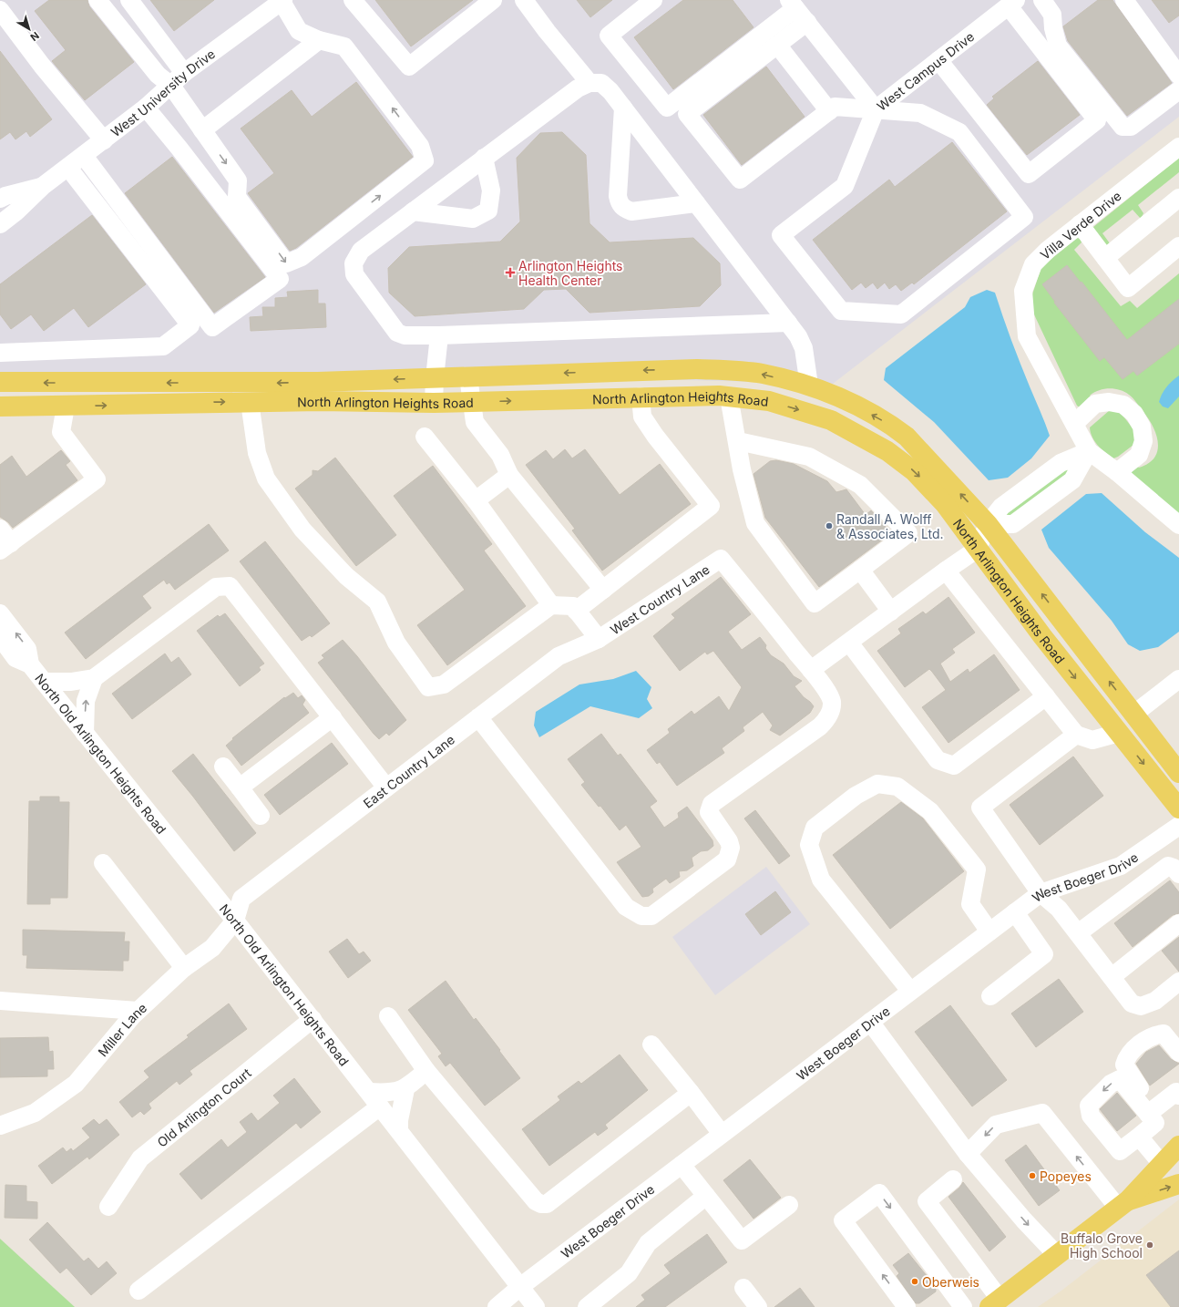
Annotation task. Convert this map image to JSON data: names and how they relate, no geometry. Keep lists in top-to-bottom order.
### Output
{
  "streets": {
    "main road": ["North Arlington Heights Road"],
    "street": [
      "West Campus Drive",
      "West University Drive",
      "Villa Verde Drive",
      "West Country Lane",
      "North Old Arlington Heights Road",
      "East Country Lane",
      "West Boeger Drive",
      "Miller Lane",
      "Old Arlington Court"
    ]
  },
  "crossings": [
    ["West Country Lane", "East Country Lane"],
    ["North Old Arlington Heights Road", "East Country Lane"],
    ["North Old Arlington Heights Road", "West Boeger Drive"],
    ["North Old Arlington Heights Road", "Miller Lane"],
    ["North Old Arlington Heights Road", "Old Arlington Court"],
    ["East Country Lane", "Miller Lane"]
  ],
  "places": {
    "health": ["Arlington Heights Health Center"],
    "other": [
      "Randall A. Wolff & Associates, Ltd.",
      "Popeyes",
      "Buffalo Grove High School",
      "Oberweis"
    ]
  },
  "north": "bottom right"
}
